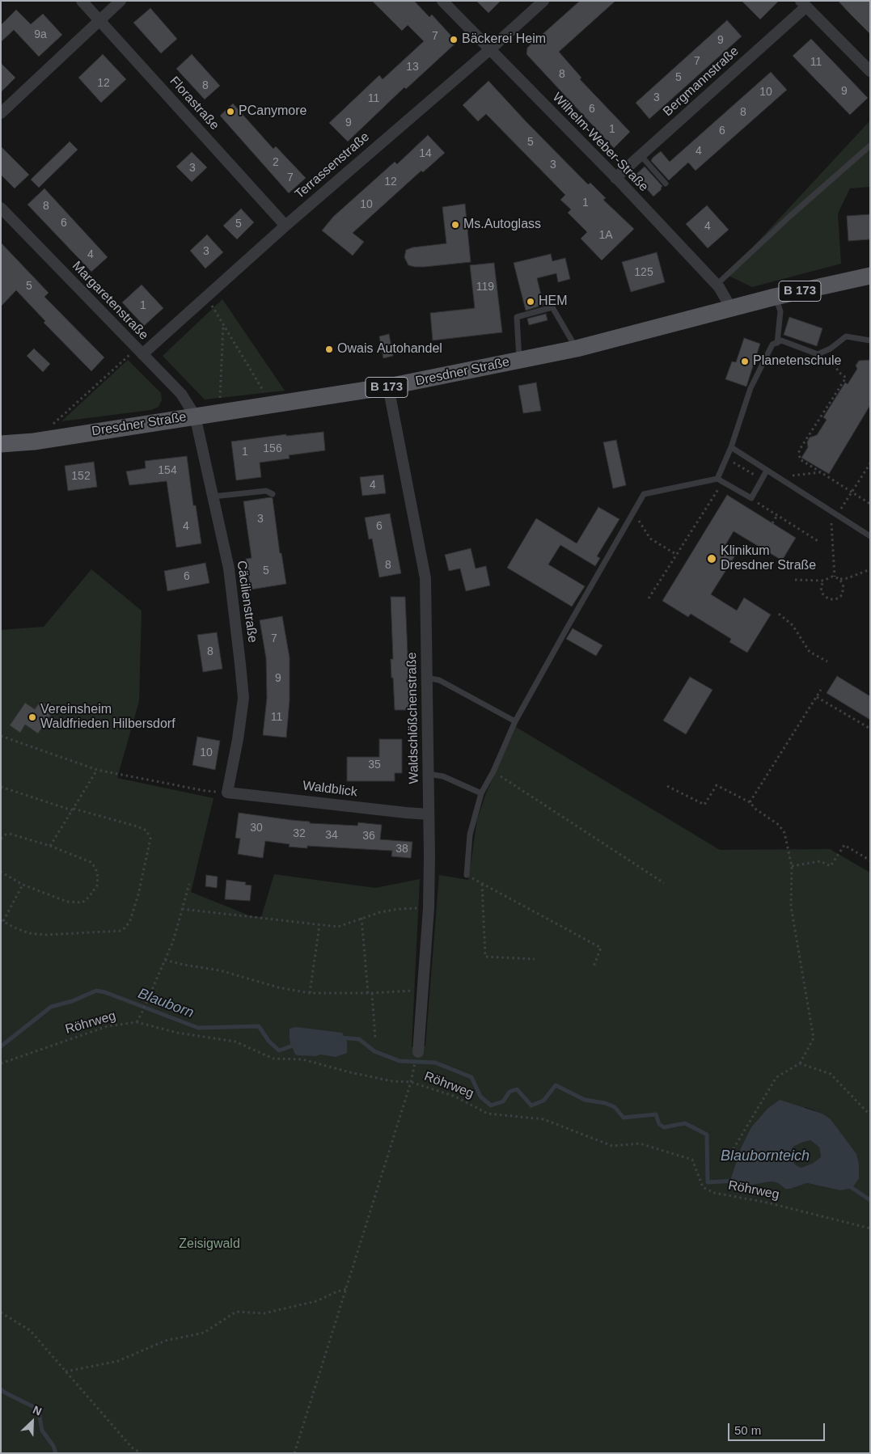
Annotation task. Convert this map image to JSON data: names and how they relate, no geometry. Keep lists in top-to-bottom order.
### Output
{
  "streets": {
    "main road": ["B 173", "Dresdner Straße"],
    "street": [
      "Bergmannstraße",
      "Florastraße",
      "Wilhelm-Weber-Straße",
      "Terrassenstraße",
      "Margaretenstraße",
      "Cäcilienstraße",
      "Waldschlößchenstraße",
      "Waldblick"
    ],
    "path": ["Röhrweg"]
  },
  "crossings": [
    ["Bergmannstraße", "Wilhelm-Weber-Straße"],
    ["Florastraße", "Terrassenstraße"],
    ["Wilhelm-Weber-Straße", "Terrassenstraße"],
    ["Wilhelm-Weber-Straße", "Dresdner Straße"],
    ["Terrassenstraße", "Margaretenstraße"],
    ["Margaretenstraße", "Dresdner Straße"],
    ["Margaretenstraße", "Cäcilienstraße"],
    ["Dresdner Straße", "Cäcilienstraße"],
    ["Dresdner Straße", "Waldschlößchenstraße"],
    ["Cäcilienstraße", "Waldblick"],
    ["Waldschlößchenstraße", "Waldblick"]
  ],
  "water": ["Blauborn", "Blaubornteich"],
  "parks": ["Zeisigwald"],
  "places": [
    "Bäckerei Heim",
    "PCanymore",
    "Ms.Autoglass",
    "HEM",
    "Owais Autohandel",
    "Planetenschule",
    "Klinikum Dresdner Straße",
    "Vereinsheim Waldfrieden Hilbersdorf"
  ],
  "house_numbers": [
    "9a",
    "7",
    "9",
    "7",
    "11",
    "13",
    "8",
    "5",
    "12",
    "8",
    "9",
    "10",
    "3",
    "11",
    "6",
    "8",
    "9",
    "1",
    "6",
    "5",
    "4",
    "14",
    "2",
    "3",
    "3",
    "7",
    "12",
    "1",
    "10",
    "8",
    "6",
    "5",
    "4",
    "1A",
    "3",
    "4",
    "125",
    "5",
    "119",
    "1",
    "156",
    "1",
    "154",
    "152",
    "4",
    "3",
    "4",
    "6",
    "8",
    "5",
    "6",
    "7",
    "8",
    "9",
    "11",
    "10",
    "35",
    "30",
    "32",
    "34",
    "36",
    "38"
  ],
  "scale_bar": "50 m",
  "north": "top right"
}
